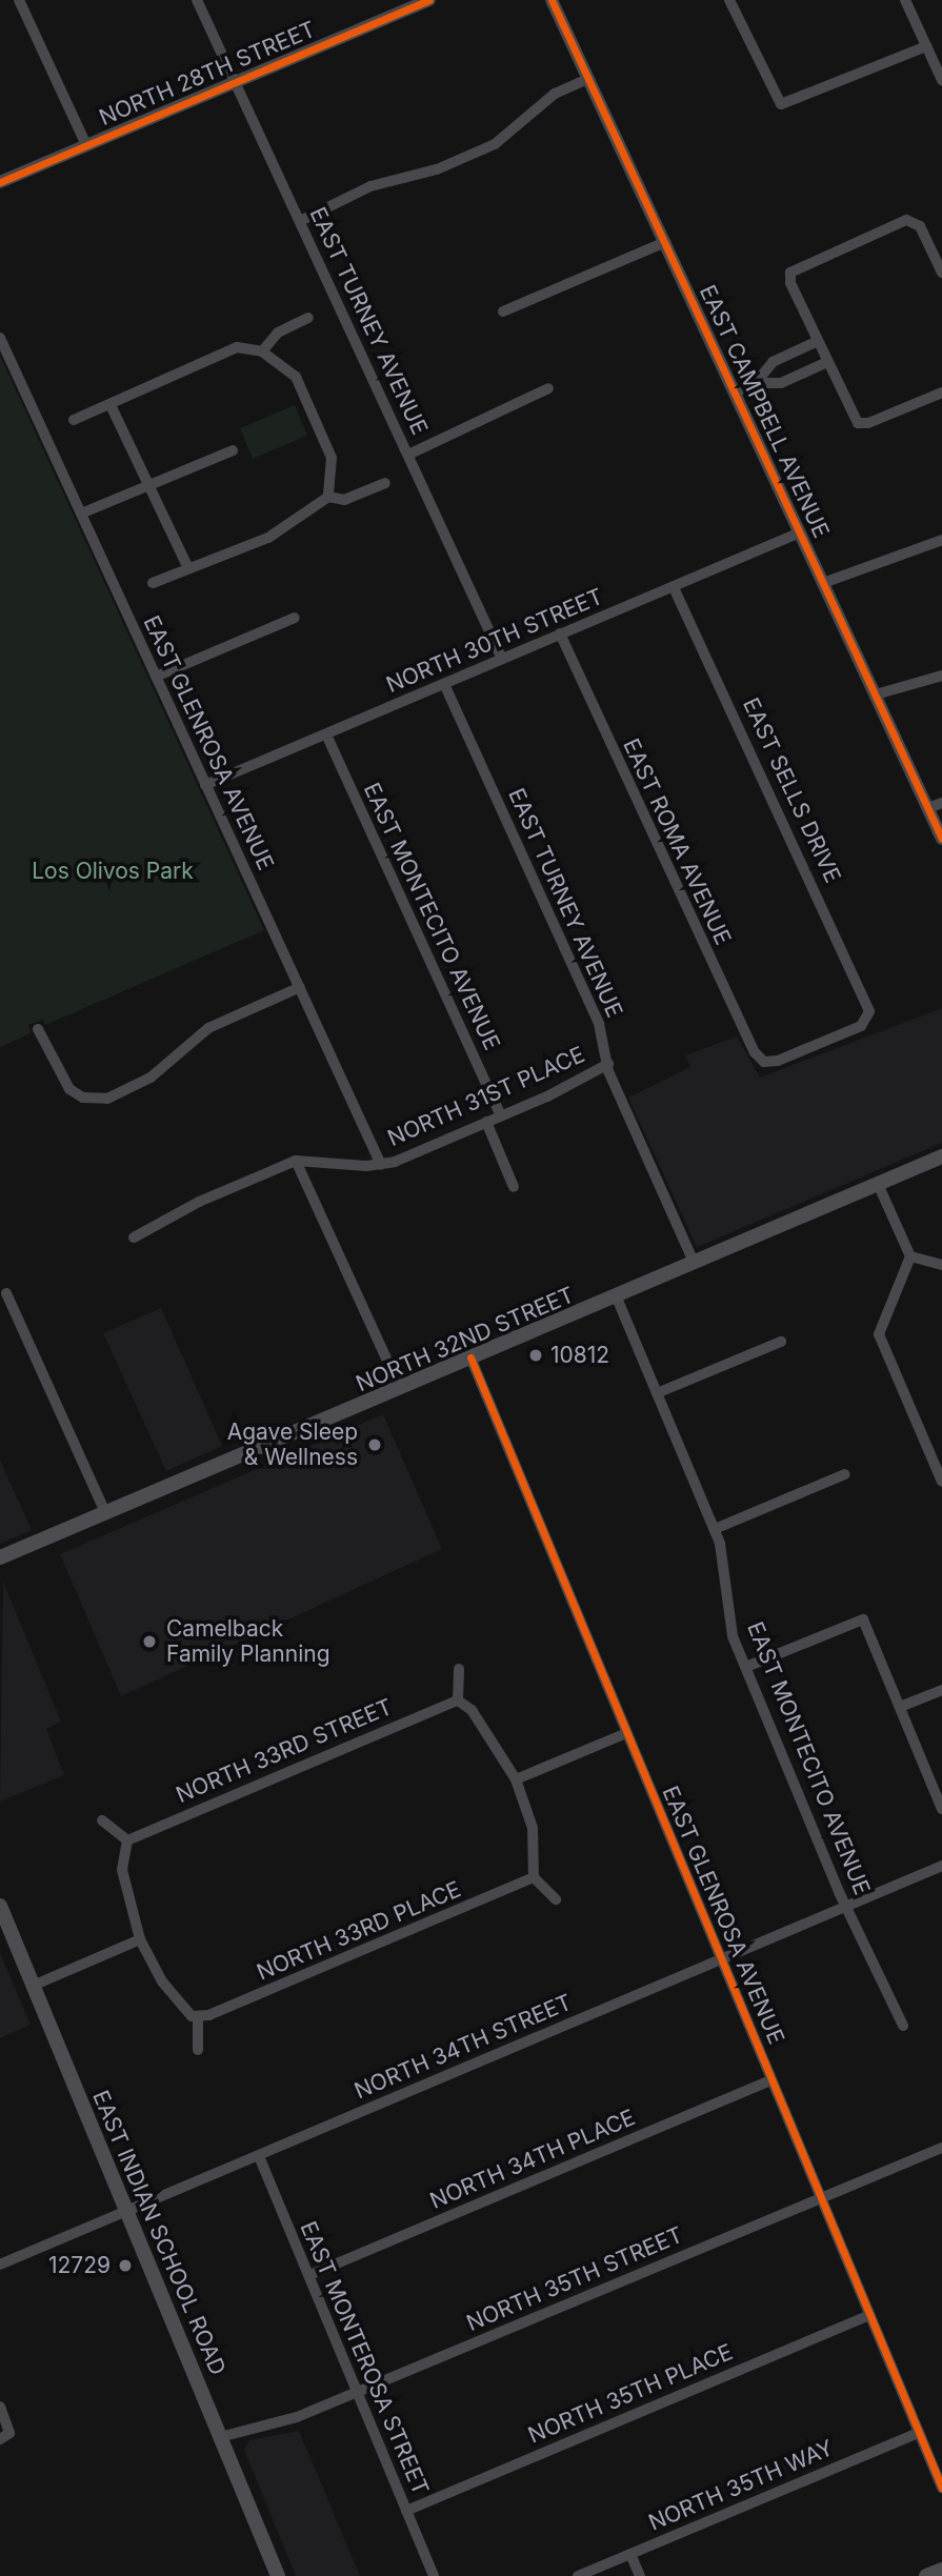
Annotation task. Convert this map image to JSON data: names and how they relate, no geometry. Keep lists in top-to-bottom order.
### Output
{
  "streets": {
    "main road": ["NORTH 32ND STREET", "EAST INDIAN SCHOOL ROAD"],
    "street": [
      "NORTH 28TH STREET",
      "EAST TURNEY AVENUE",
      "EAST CAMPBELL AVENUE",
      "NORTH 30TH STREET",
      "EAST GLENROSA AVENUE",
      "EAST SELLS DRIVE",
      "EAST ROMA AVENUE",
      "EAST MONTECITO AVENUE",
      "NORTH 31ST PLACE",
      "NORTH 33RD STREET",
      "NORTH 33RD PLACE",
      "NORTH 34TH STREET",
      "NORTH 34TH PLACE",
      "NORTH 35TH STREET",
      "EAST MONTEROSA STREET",
      "NORTH 35TH PLACE",
      "NORTH 35TH WAY"
    ]
  },
  "crossings": [
    ["NORTH 28TH STREET", "EAST TURNEY AVENUE"],
    ["EAST TURNEY AVENUE", "NORTH 30TH STREET"],
    ["EAST TURNEY AVENUE", "NORTH 31ST PLACE"],
    ["EAST TURNEY AVENUE", "NORTH 32ND STREET"],
    ["EAST CAMPBELL AVENUE", "NORTH 30TH STREET"],
    ["NORTH 30TH STREET", "EAST GLENROSA AVENUE"],
    ["NORTH 30TH STREET", "EAST SELLS DRIVE"],
    ["NORTH 30TH STREET", "EAST ROMA AVENUE"],
    ["NORTH 30TH STREET", "EAST MONTECITO AVENUE"],
    ["EAST GLENROSA AVENUE", "NORTH 31ST PLACE"],
    ["EAST GLENROSA AVENUE", "NORTH 32ND STREET"],
    ["EAST GLENROSA AVENUE", "NORTH 34TH STREET"],
    ["EAST GLENROSA AVENUE", "NORTH 34TH PLACE"],
    ["EAST GLENROSA AVENUE", "NORTH 35TH STREET"],
    ["EAST GLENROSA AVENUE", "NORTH 35TH PLACE"],
    ["EAST GLENROSA AVENUE", "NORTH 35TH WAY"],
    ["EAST SELLS DRIVE", "EAST ROMA AVENUE"],
    ["EAST MONTECITO AVENUE", "NORTH 31ST PLACE"],
    ["EAST MONTECITO AVENUE", "NORTH 32ND STREET"],
    ["EAST MONTECITO AVENUE", "NORTH 34TH STREET"],
    ["NORTH 34TH STREET", "EAST INDIAN SCHOOL ROAD"],
    ["NORTH 34TH STREET", "EAST MONTEROSA STREET"],
    ["NORTH 34TH PLACE", "EAST MONTEROSA STREET"],
    ["EAST INDIAN SCHOOL ROAD", "NORTH 35TH STREET"],
    ["NORTH 35TH STREET", "EAST MONTEROSA STREET"],
    ["EAST MONTEROSA STREET", "NORTH 35TH PLACE"]
  ],
  "parks": ["Los Olivos Park"],
  "places": [
    "10812",
    "Agave Sleep & Wellness",
    "Camelback Family Planning",
    "12729"
  ]
}
